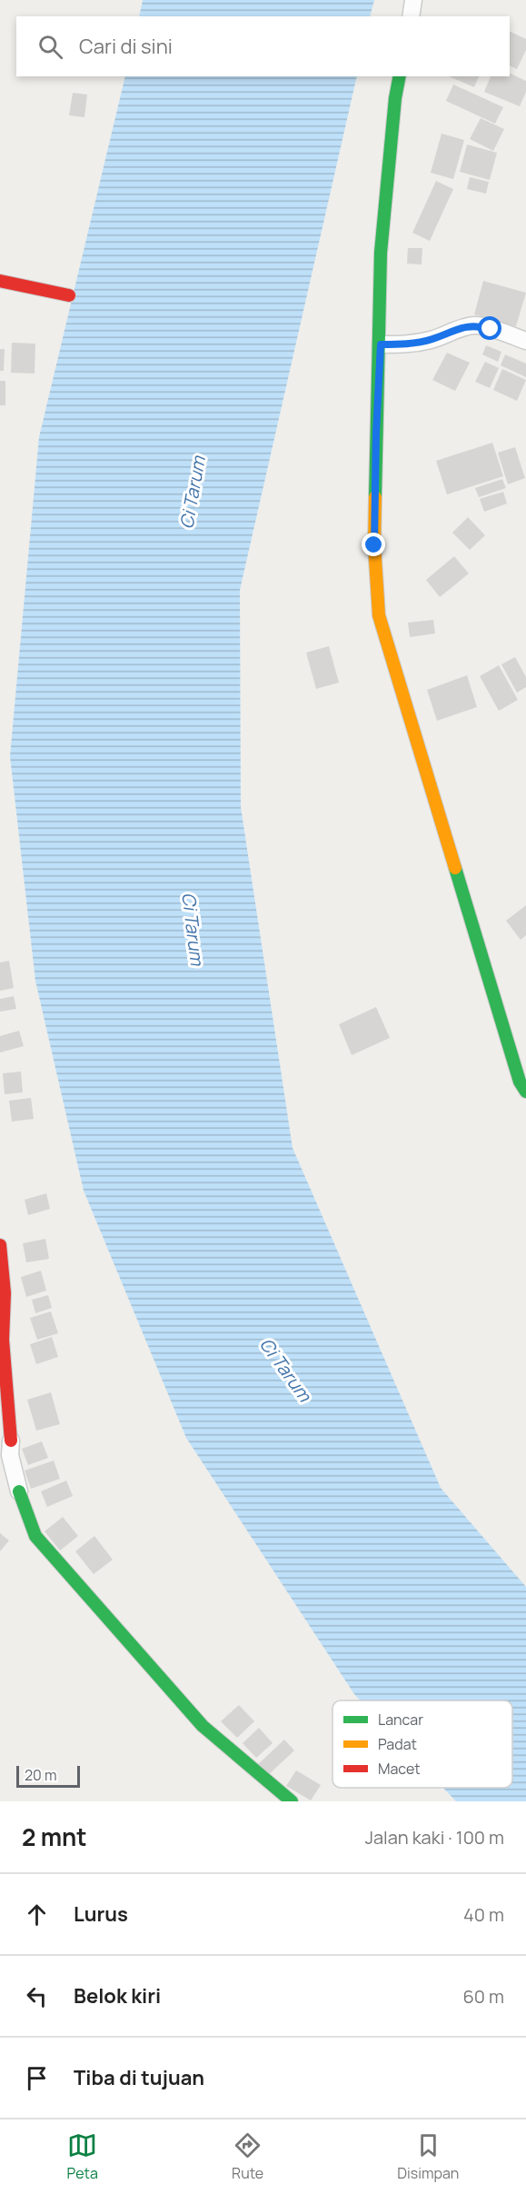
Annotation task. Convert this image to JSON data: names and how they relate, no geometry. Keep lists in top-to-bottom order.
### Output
{
  "water": ["Ci Tarum"],
  "legend": ["Lancar", "Padat", "Macet"],
  "scale_bar": "20 m",
  "page": {
    "search": "Cari di sini",
    "scale": "20 m",
    "heading": ["2 mnt", "Jalan kaki · 100 m"],
    "list": [
      ["Lurus", "40 m"],
      ["Belok kiri", "60 m"],
      "Tiba di tujuan"
    ],
    "nav": ["Peta", "Rute", "Disimpan"]
  }
}
